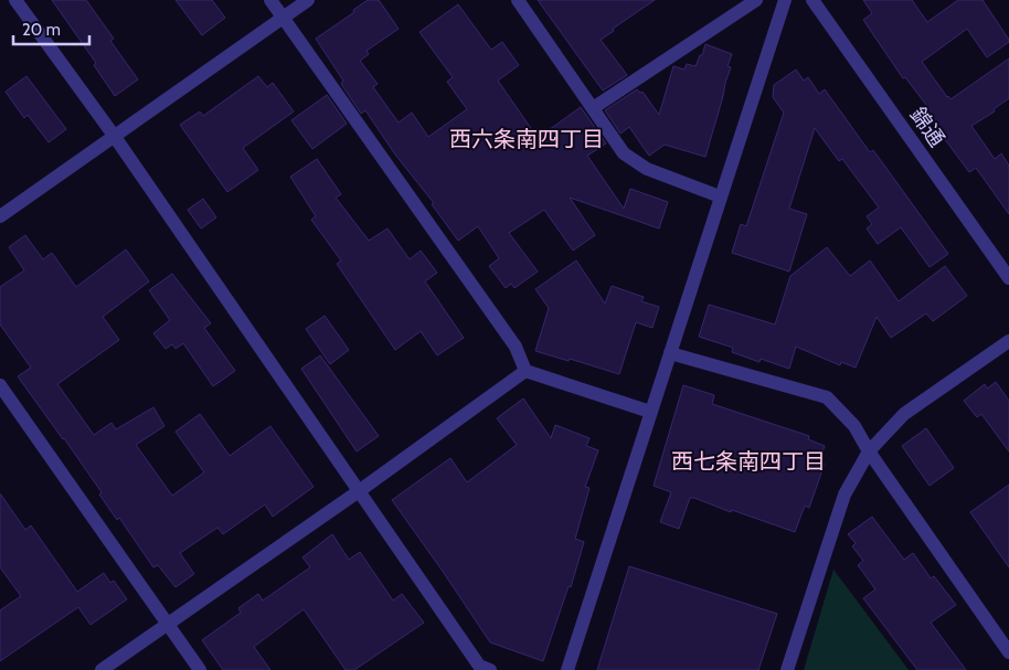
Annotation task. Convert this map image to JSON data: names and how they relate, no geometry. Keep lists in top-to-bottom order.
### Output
{
  "streets": {
    "street": ["錦通"]
  },
  "districts": ["西六条南四丁目", "西七条南四丁目"],
  "scale_bar": "20 m"
}
